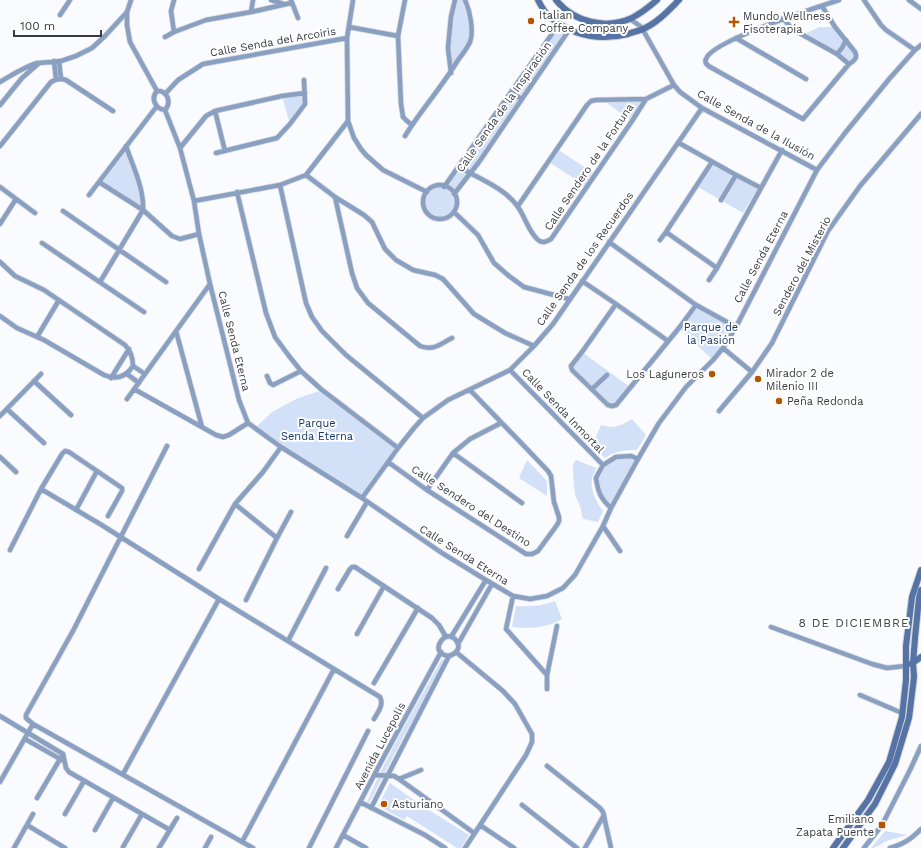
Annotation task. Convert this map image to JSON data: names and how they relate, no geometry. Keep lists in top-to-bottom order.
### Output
{
  "streets": {
    "street": [
      "Calle Senda del Arcoiris",
      "Calle Senda de la Inspiración",
      "Calle Senda de la Ilusión",
      "Calle Sendero de la Fortuna",
      "Calle Senda Eterna",
      "Calle Senda de los Recuerdos",
      "Sendero del Misterio",
      "Calle Senda Inmortal",
      "Calle Sendero del Destino",
      "Avenida Lucepolis"
    ]
  },
  "crossings": [
    ["Calle Senda del Arcoiris", "Calle Senda Eterna"],
    ["Calle Senda de la Inspiración", "Calle Sendero de la Fortuna"],
    ["Calle Senda de la Ilusión", "Calle Senda Eterna"],
    ["Calle Senda de la Ilusión", "Calle Senda de los Recuerdos"],
    ["Calle Senda Eterna", "Calle Senda de los Recuerdos"],
    ["Calle Senda Eterna", "Calle Senda Inmortal"],
    ["Calle Senda Eterna", "Avenida Lucepolis"],
    ["Calle Senda de los Recuerdos", "Calle Senda Inmortal"],
    ["Calle Senda de los Recuerdos", "Calle Sendero del Destino"]
  ],
  "districts": ["8 DE DICIEMBRE"],
  "parks": ["Parque de la Pasión", "Parque Senda Eterna"],
  "places": {
    "other": [
      "Italian Coffee Company",
      "Los Laguneros",
      "Mirador 2 de Milenio III",
      "Peña Redonda",
      "Asturiano"
    ],
    "health": ["Mundo Wellness Fisoterapia"],
    "transit": ["Emiliano Zapata Puente"]
  },
  "scale_bar": "100 m"
}
